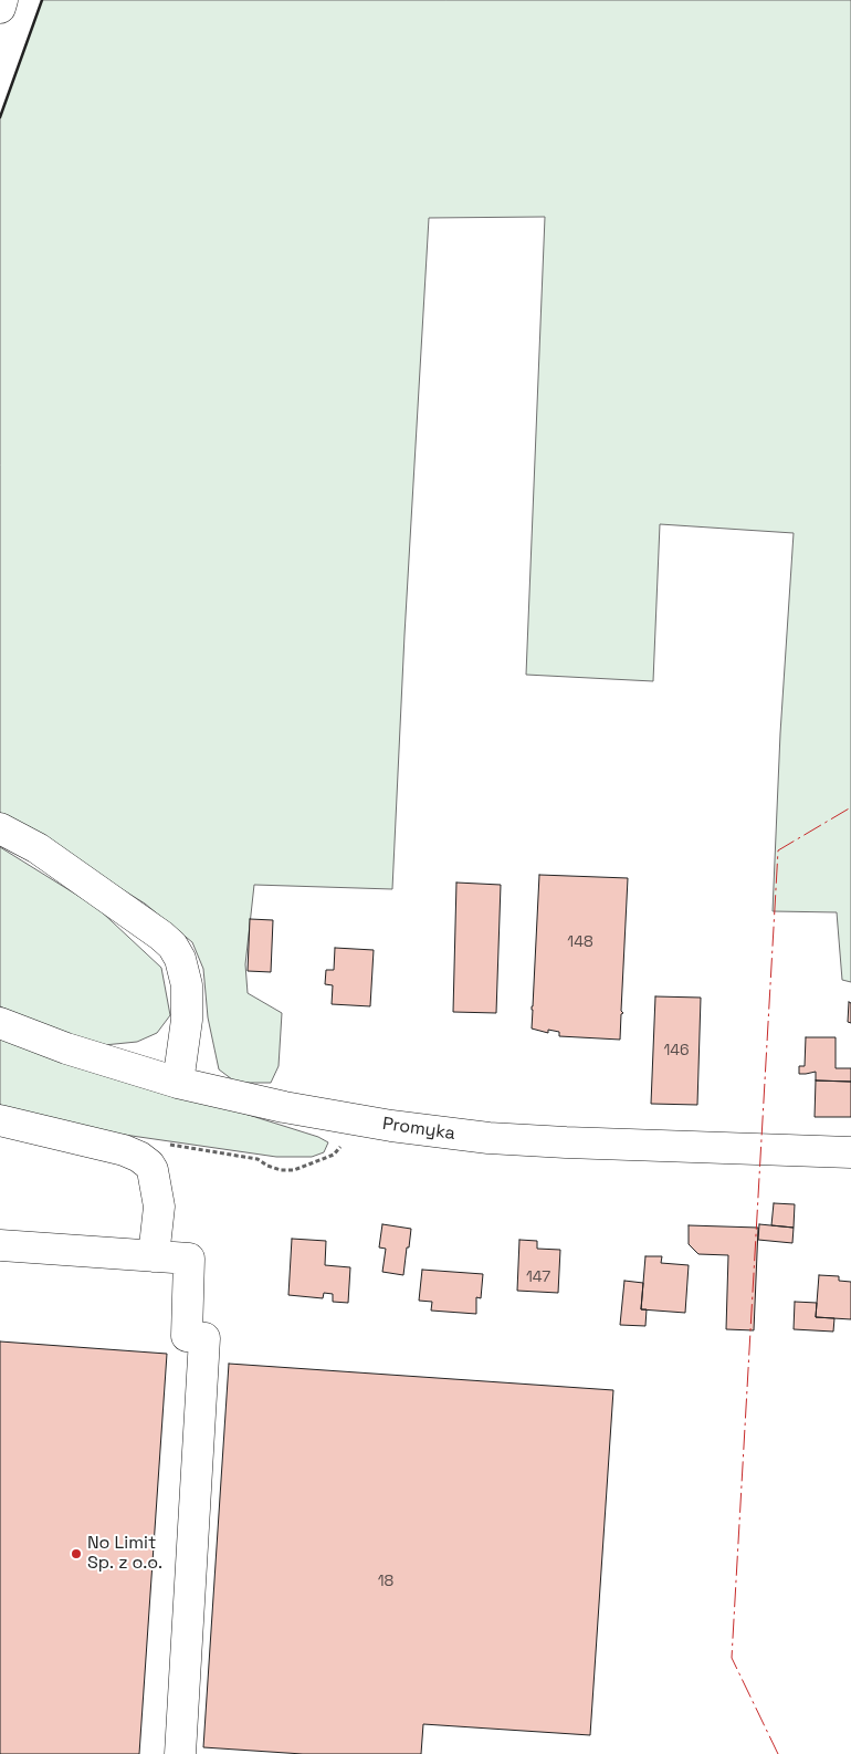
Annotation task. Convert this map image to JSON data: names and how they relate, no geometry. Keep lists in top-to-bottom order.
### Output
{
  "streets": {
    "main road": ["Promyka"]
  },
  "places": ["No Limit Sp. z o.o."],
  "house_numbers": [
    "148",
    "146",
    "147",
    "18"
  ]
}
